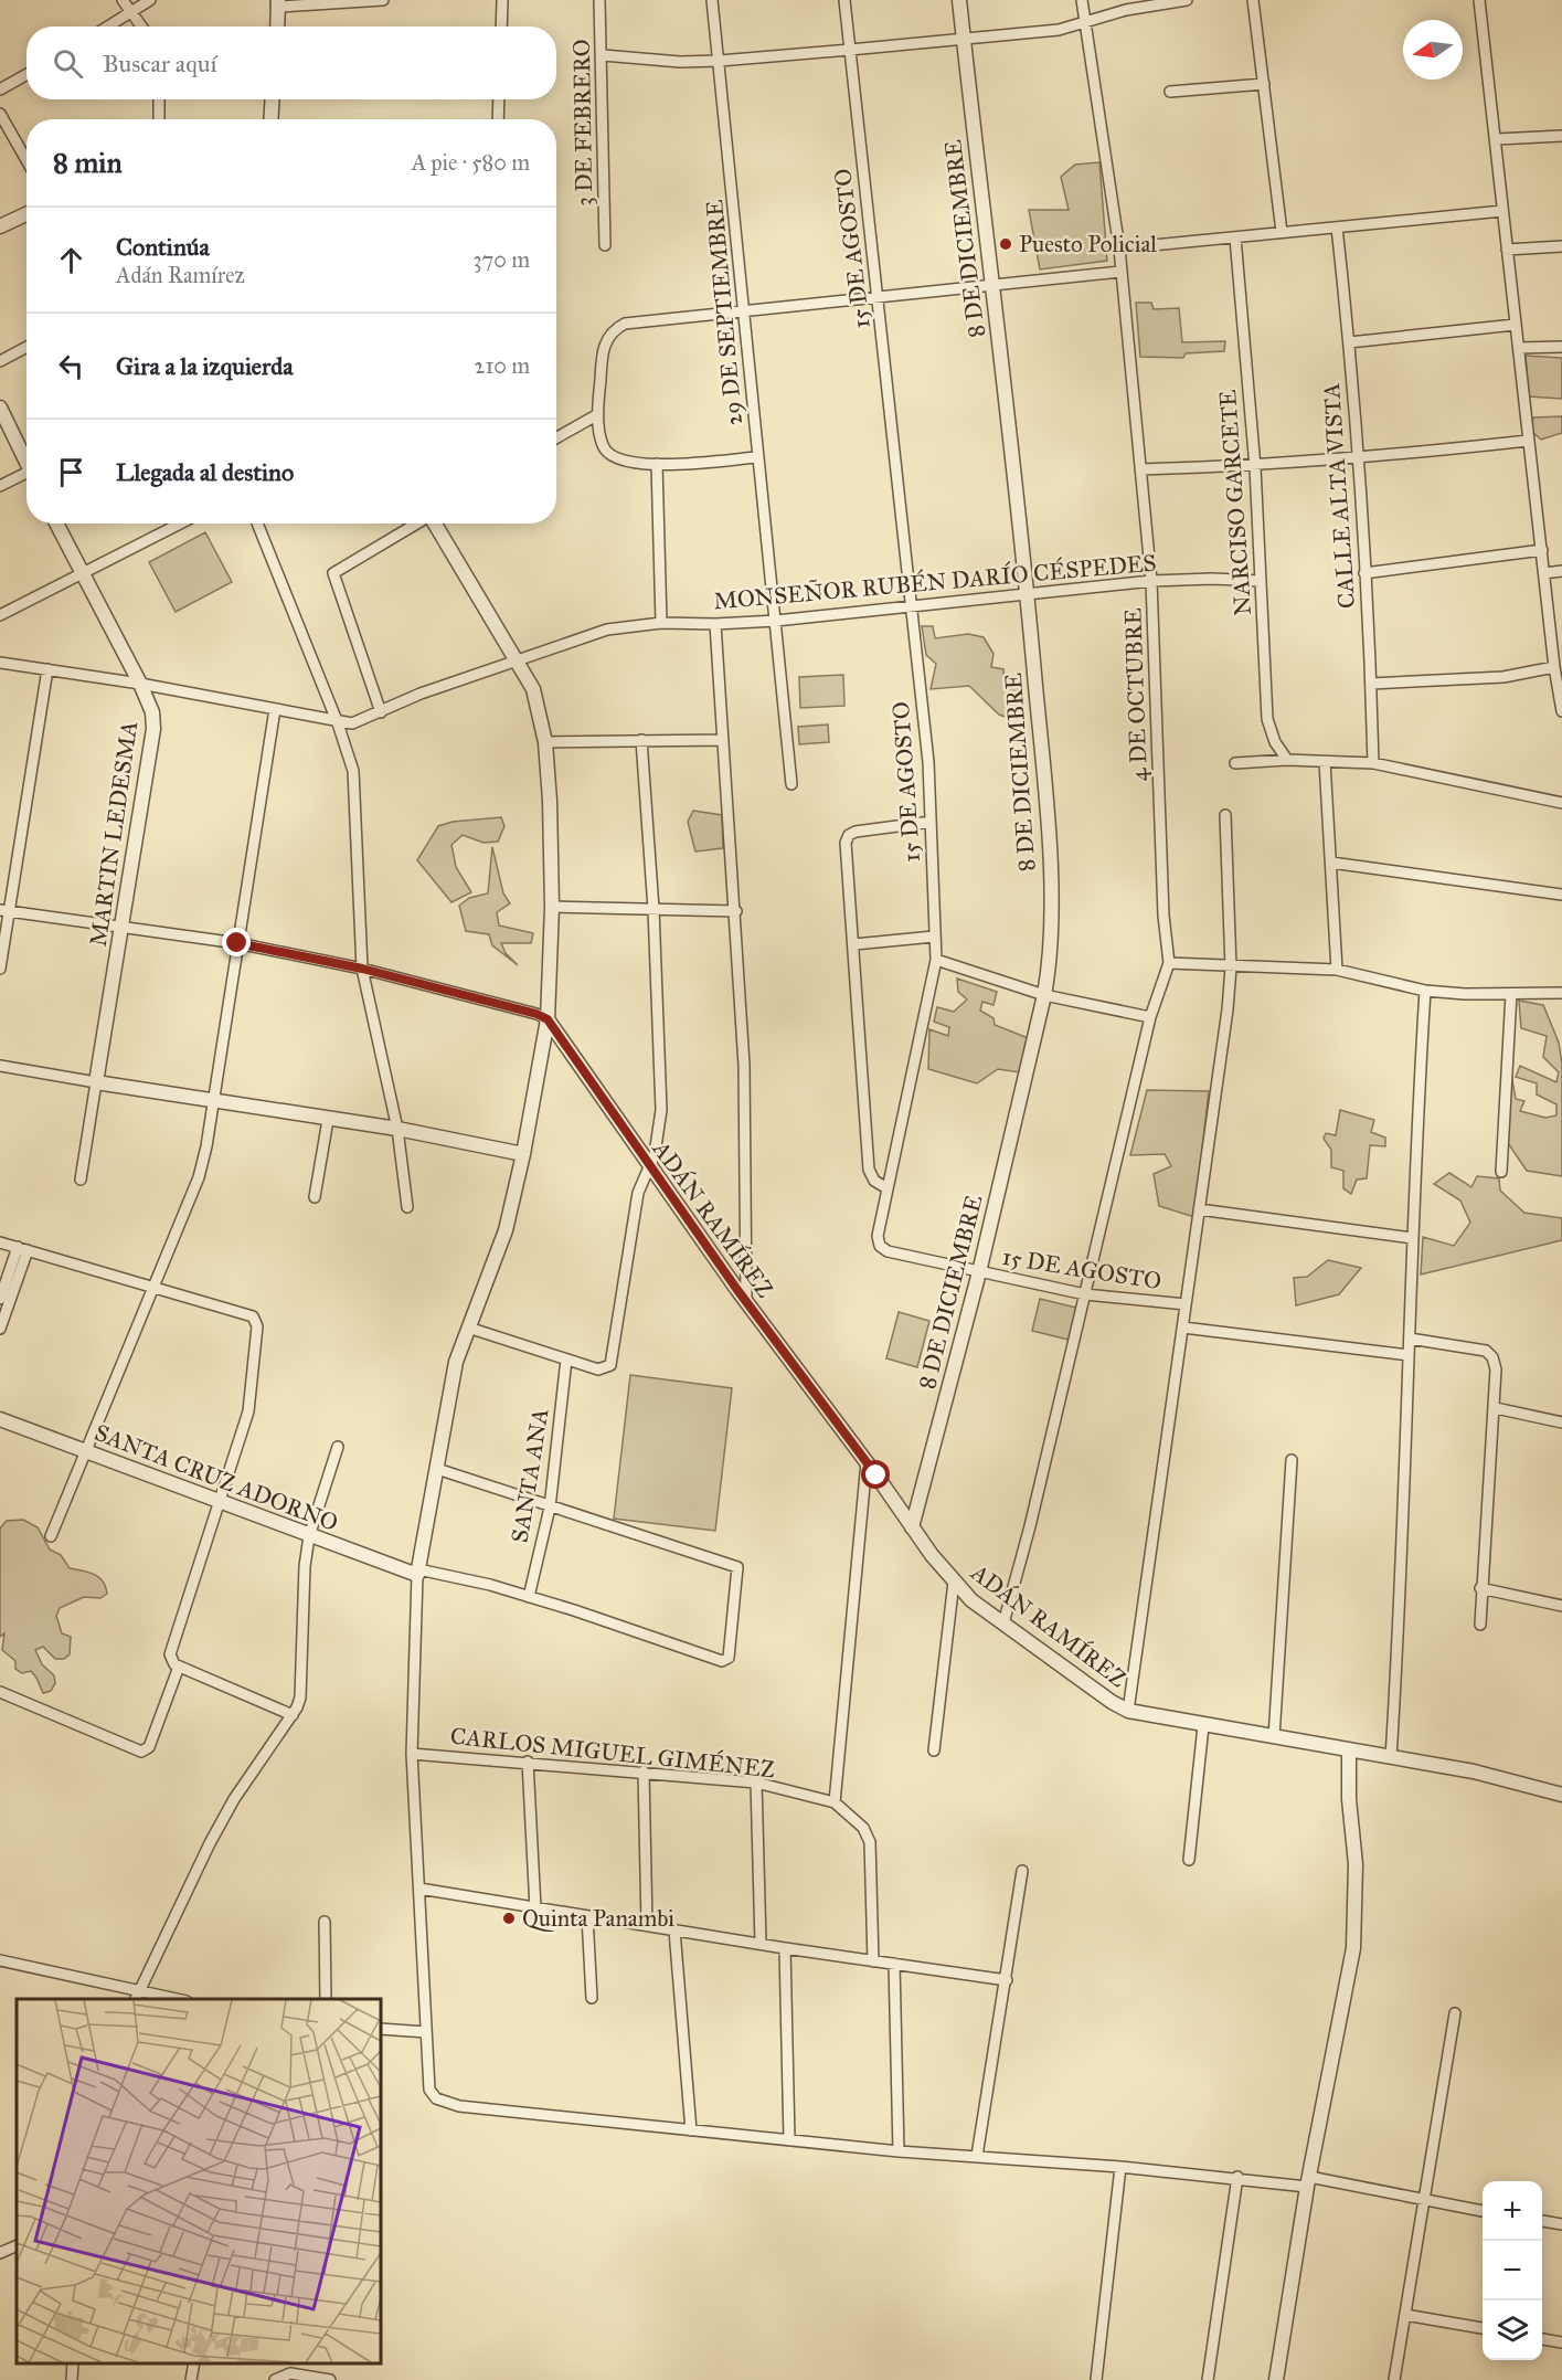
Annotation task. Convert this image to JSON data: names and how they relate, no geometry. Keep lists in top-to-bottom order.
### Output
{
  "streets": {
    "street": [
      "3 DE FEBRERO",
      "8 DE DICIEMBRE",
      "15 DE AGOSTO",
      "29 DE SEPTIEMBRE",
      "CALLE ALTA VISTA",
      "NARCISO GARCETE",
      "MONSEÑOR RUBÉN DARÍO CÉSPEDES",
      "4 DE OCTUBRE",
      "MARTIN LEDESMA",
      "ADÁN RAMÍREZ",
      "SANTA ANA",
      "SANTA CRUZ ADORNO",
      "CARLOS MIGUEL GIMÉNEZ"
    ]
  },
  "crossings": [
    ["8 DE DICIEMBRE", "15 DE AGOSTO"],
    ["8 DE DICIEMBRE", "MONSEÑOR RUBÉN DARÍO CÉSPEDES"],
    ["8 DE DICIEMBRE", "ADÁN RAMÍREZ"],
    ["15 DE AGOSTO", "MONSEÑOR RUBÉN DARÍO CÉSPEDES"],
    ["15 DE AGOSTO", "4 DE OCTUBRE"],
    ["29 DE SEPTIEMBRE", "MONSEÑOR RUBÉN DARÍO CÉSPEDES"],
    ["NARCISO GARCETE", "MONSEÑOR RUBÉN DARÍO CÉSPEDES"],
    ["MONSEÑOR RUBÉN DARÍO CÉSPEDES", "4 DE OCTUBRE"],
    ["MONSEÑOR RUBÉN DARÍO CÉSPEDES", "MARTIN LEDESMA"],
    ["4 DE OCTUBRE", "ADÁN RAMÍREZ"]
  ],
  "places": ["Puesto Policial", "Quinta Panambi"],
  "north": "left",
  "page": {
    "search": "Buscar aquí",
    "heading": ["8 min", "A pie · 580 m"],
    "list": [
      ["Continúa", "Adán Ramírez", "370 m"],
      ["Gira a la izquierda", "210 m"],
      "Llegada al destino"
    ],
    "map_buttons": ["+", "−"]
  }
}
